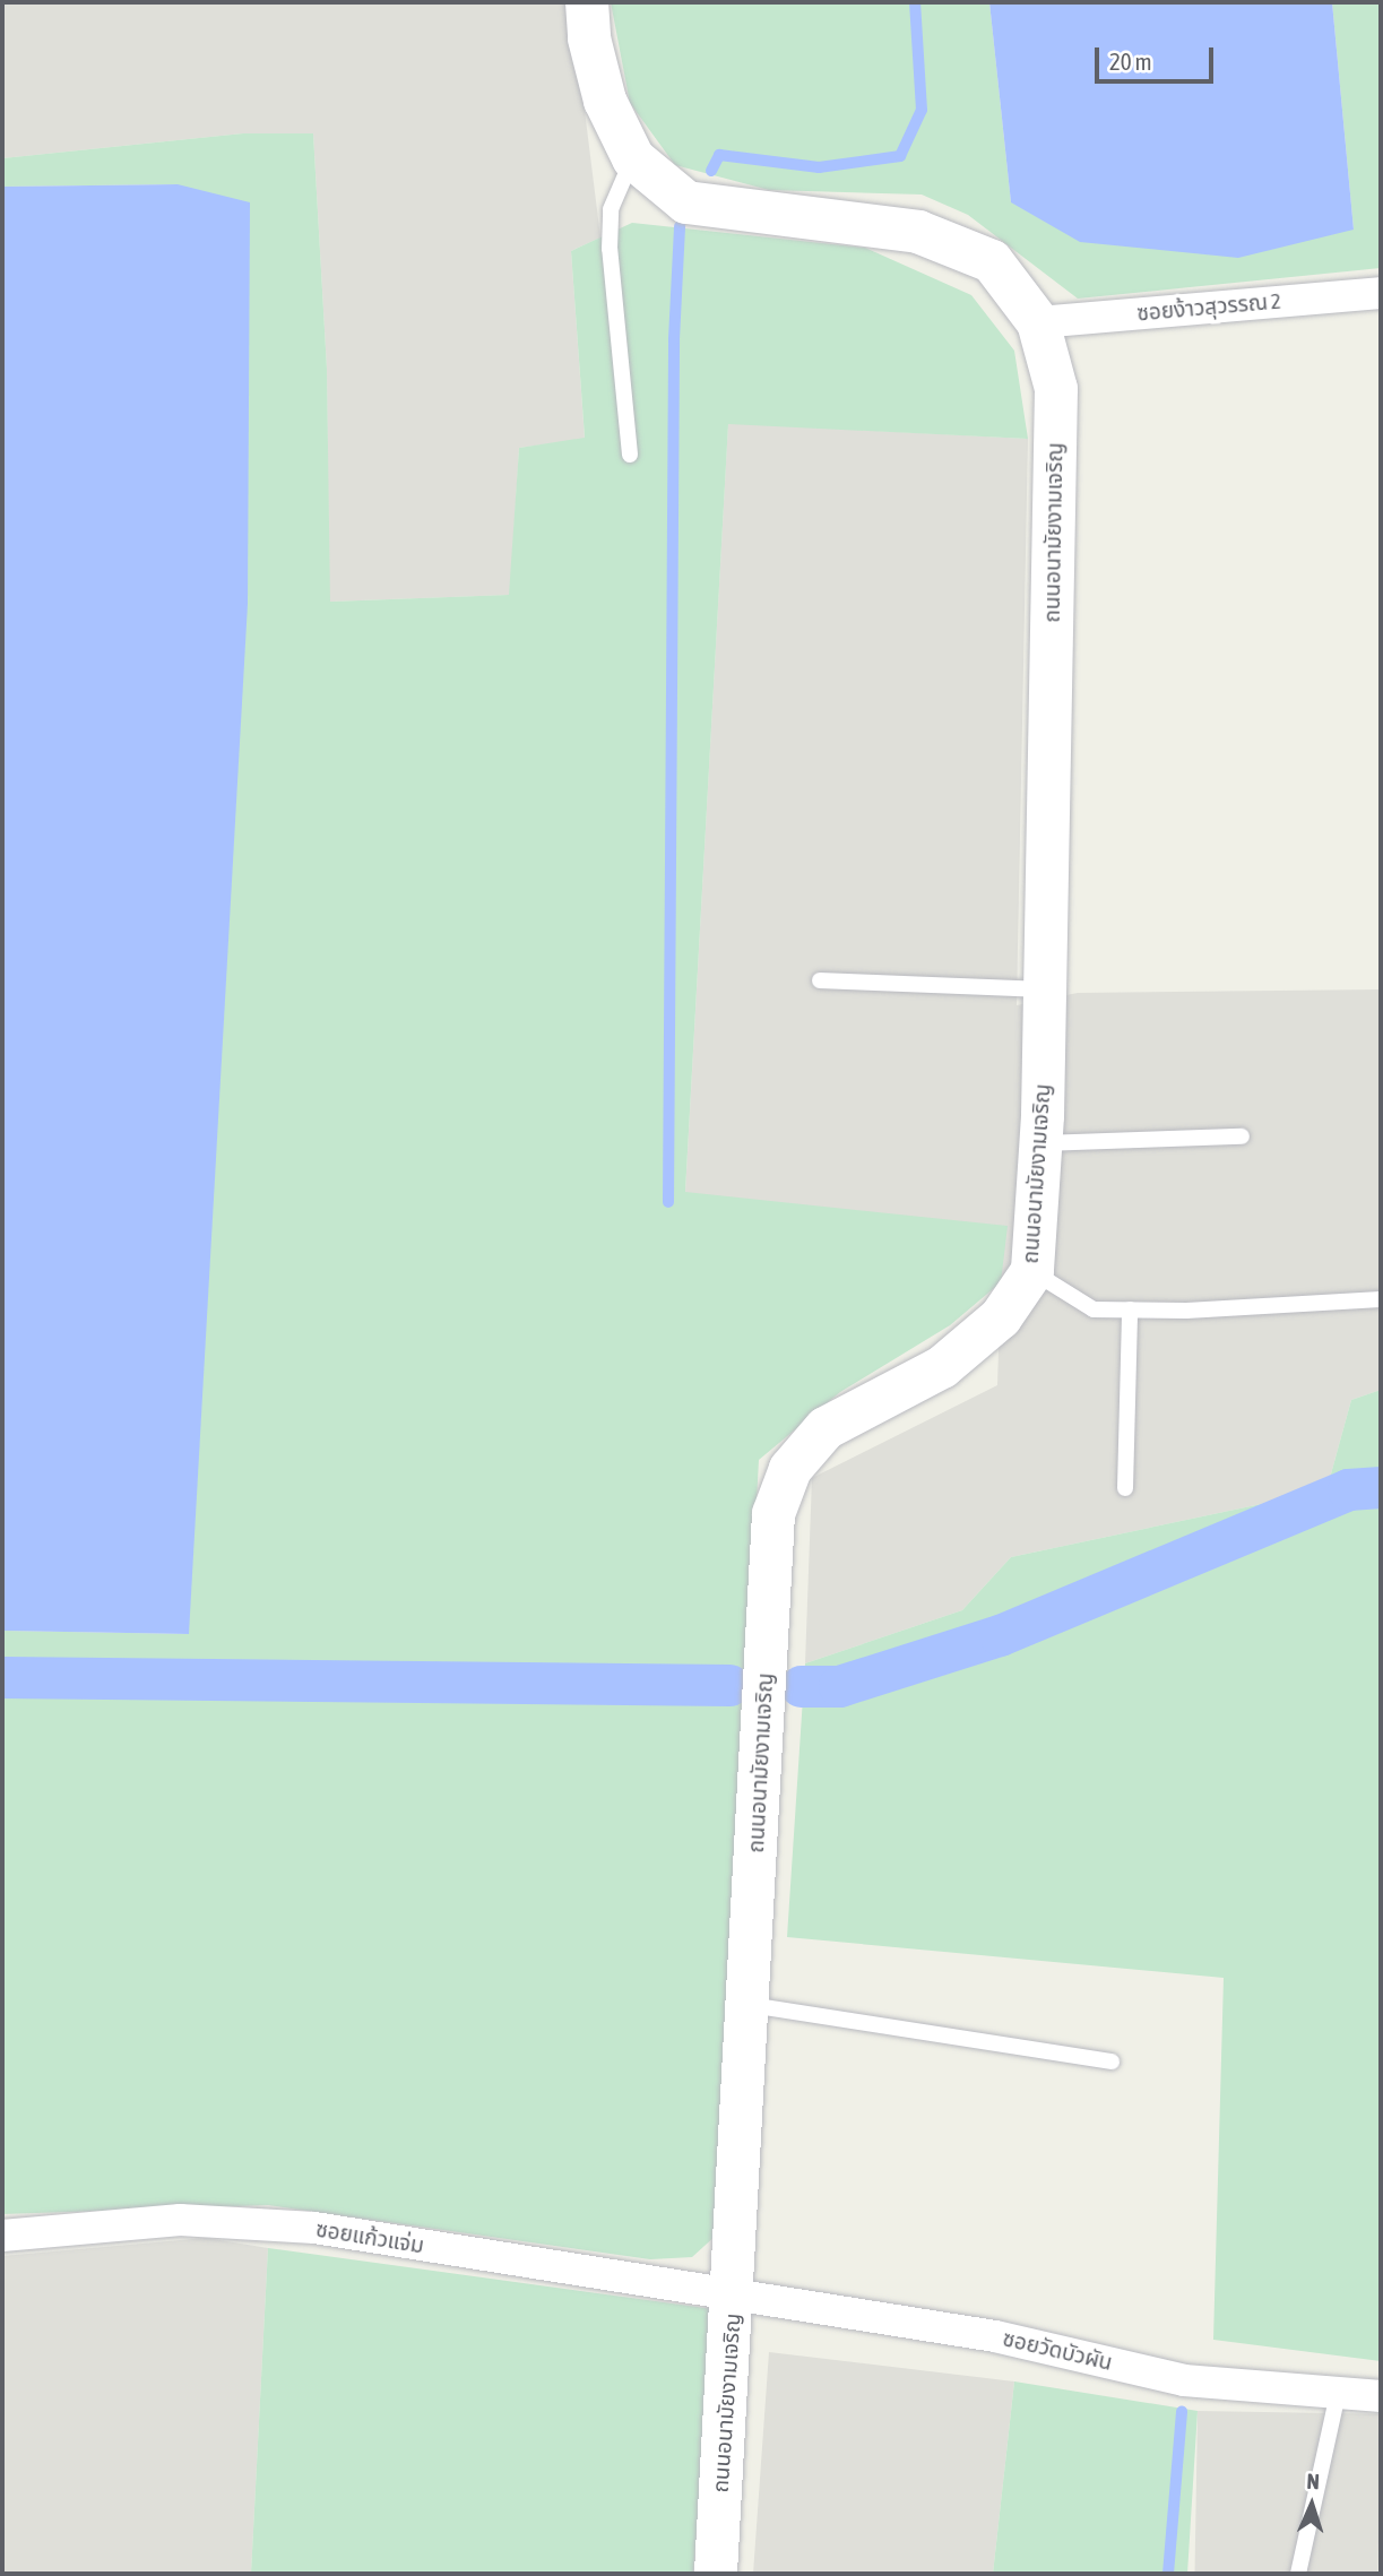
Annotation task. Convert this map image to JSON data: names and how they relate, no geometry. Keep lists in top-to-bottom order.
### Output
{
  "streets": {
    "street": [
      "ซอยง้าวสุวรรณ 2",
      "ถนนอนามัยงามเจริญ",
      "ซอยแก้วแจ่ม",
      "ซอยวัดบัวผัน"
    ]
  },
  "crossings": [
    ["ซอยง้าวสุวรรณ 2", "ถนนอนามัยงามเจริญ"],
    ["ถนนอนามัยงามเจริญ", "ซอยแก้วแจ่ม"],
    ["ถนนอนามัยงามเจริญ", "ซอยวัดบัวผัน"],
    ["ซอยแก้วแจ่ม", "ซอยวัดบัวผัน"]
  ],
  "scale_bar": "20 m",
  "north": "top"
}
